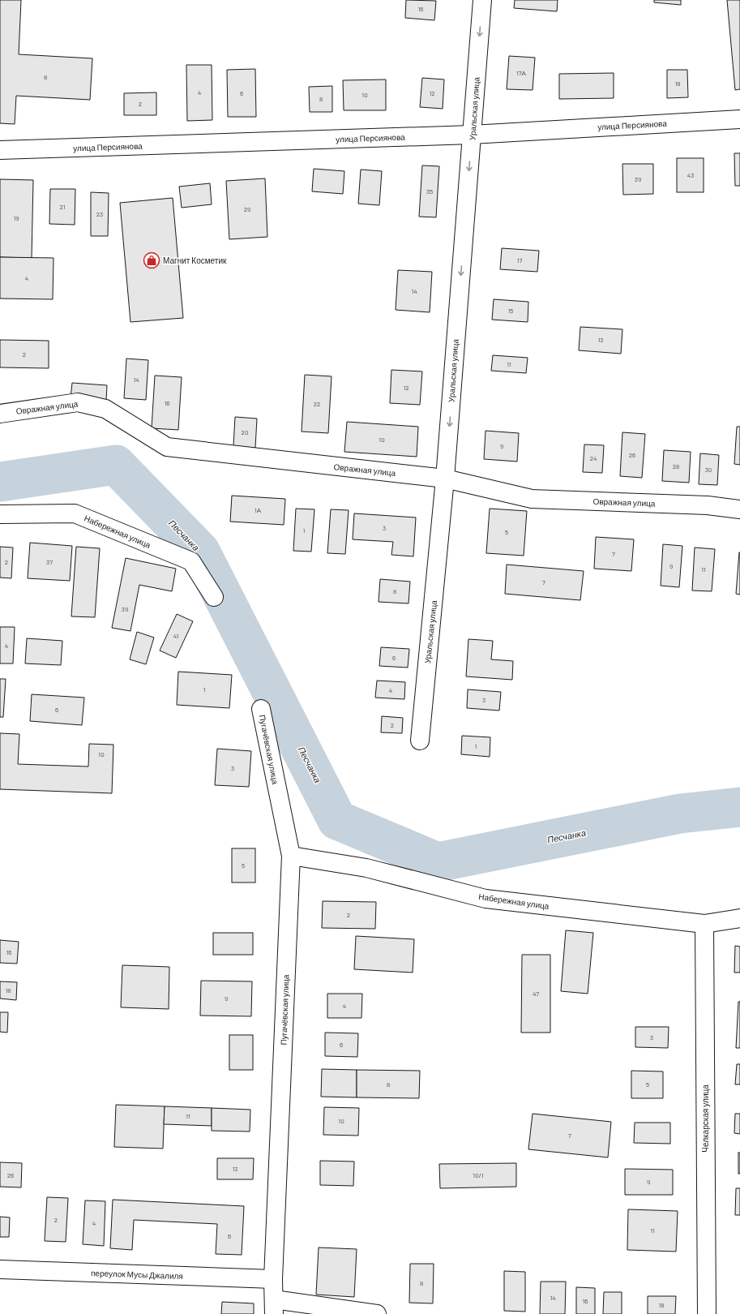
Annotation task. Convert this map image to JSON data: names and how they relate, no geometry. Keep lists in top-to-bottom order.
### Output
{
  "streets": {
    "street": [
      "Уральская улица",
      "улица Персиянова",
      "Овражная улица",
      "Набережная улица",
      "Пугачёвская улица",
      "Челкарская улица",
      "переулок Мусы Джалиля"
    ]
  },
  "crossings": [
    ["Уральская улица", "улица Персиянова"],
    ["Уральская улица", "Овражная улица"],
    ["Набережная улица", "Пугачёвская улица"],
    ["Набережная улица", "Челкарская улица"],
    ["Пугачёвская улица", "переулок Мусы Джалиля"]
  ],
  "one_way": ["Уральская улица"],
  "water": ["Песчанка"],
  "places": {
    "shop": ["Магнит Косметик"]
  },
  "house_numbers": [
    "16",
    "17А",
    "8",
    "18",
    "4",
    "6",
    "12",
    "10",
    "8",
    "2",
    "43",
    "39",
    "35",
    "21",
    "29",
    "23",
    "19",
    "17",
    "4",
    "14",
    "15",
    "13",
    "2",
    "11",
    "14",
    "12",
    "16",
    "22",
    "20",
    "10",
    "9",
    "26",
    "24",
    "28",
    "30",
    "1А",
    "3",
    "1",
    "5",
    "7",
    "2",
    "37",
    "9",
    "11",
    "7",
    "8",
    "39",
    "41",
    "4",
    "6",
    "1",
    "4",
    "3",
    "6",
    "2",
    "1",
    "10",
    "3",
    "5",
    "2",
    "16",
    "18",
    "47",
    "9",
    "4",
    "3",
    "6",
    "8",
    "5",
    "11",
    "10",
    "7",
    "13",
    "26",
    "10/1",
    "9",
    "2",
    "4",
    "11",
    "6",
    "8",
    "14",
    "16",
    "18"
  ]
}
